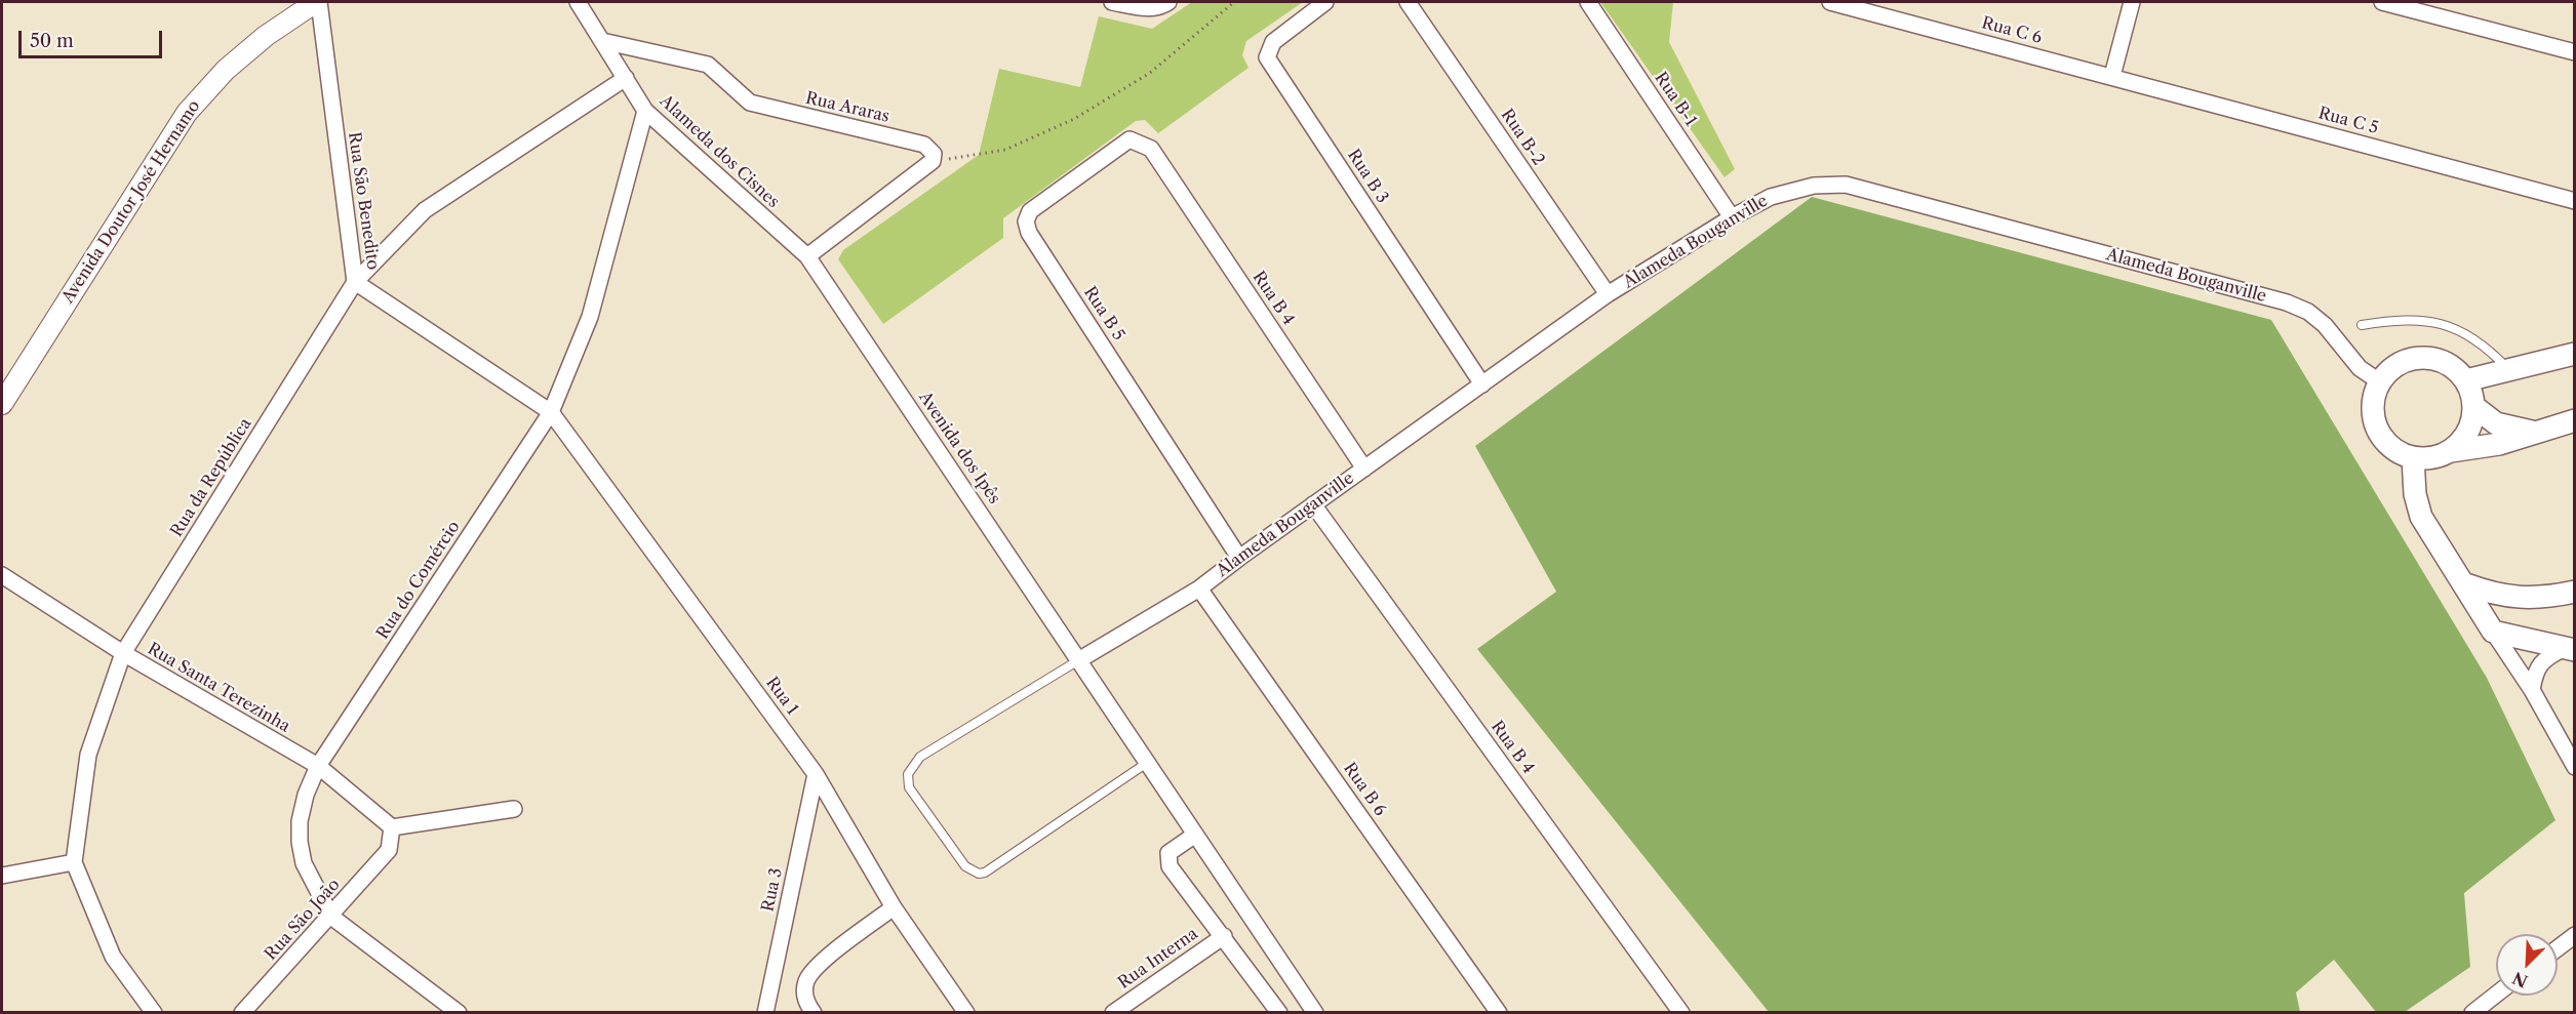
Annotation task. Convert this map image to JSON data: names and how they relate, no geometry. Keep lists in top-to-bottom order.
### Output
{
  "streets": {
    "street": [
      "Rua C 6",
      "Rua B-1",
      "Rua Araras",
      "Rua C 5",
      "Rua B-2",
      "Alameda dos Cisnes",
      "Rua B 3",
      "Rua São Benedito",
      "Avenida Doutor José Hernamo",
      "Alameda Bouganville",
      "Rua B 4",
      "Rua B 5",
      "Avenida dos Ipês",
      "Rua da República",
      "Rua do Comércio",
      "Rua Santa Terezinha",
      "Rua 1",
      "Rua B 6",
      "Rua 3",
      "Rua São João",
      "Rua Interna"
    ]
  },
  "crossings": [
    ["Rua C 6", "Rua C 5"],
    ["Rua B-1", "Alameda Bouganville"],
    ["Rua Araras", "Alameda dos Cisnes"],
    ["Rua B-2", "Alameda Bouganville"],
    ["Alameda dos Cisnes", "Avenida dos Ipês"],
    ["Alameda dos Cisnes", "Rua da República"],
    ["Alameda dos Cisnes", "Rua do Comércio"],
    ["Rua B 3", "Alameda Bouganville"],
    ["Rua São Benedito", "Avenida Doutor José Hernamo"],
    ["Rua São Benedito", "Rua da República"],
    ["Rua São Benedito", "Rua do Comércio"],
    ["Rua São Benedito", "Rua 1"],
    ["Alameda Bouganville", "Rua B 4"],
    ["Alameda Bouganville", "Rua B 5"],
    ["Alameda Bouganville", "Avenida dos Ipês"],
    ["Alameda Bouganville", "Rua B 6"],
    ["Rua B 4", "Rua B 5"],
    ["Rua da República", "Rua Santa Terezinha"],
    ["Rua do Comércio", "Rua Santa Terezinha"],
    ["Rua do Comércio", "Rua 1"],
    ["Rua do Comércio", "Rua São João"],
    ["Rua Santa Terezinha", "Rua São João"],
    ["Rua 1", "Rua 3"]
  ],
  "scale_bar": "50 m",
  "north": "bottom left"
}
